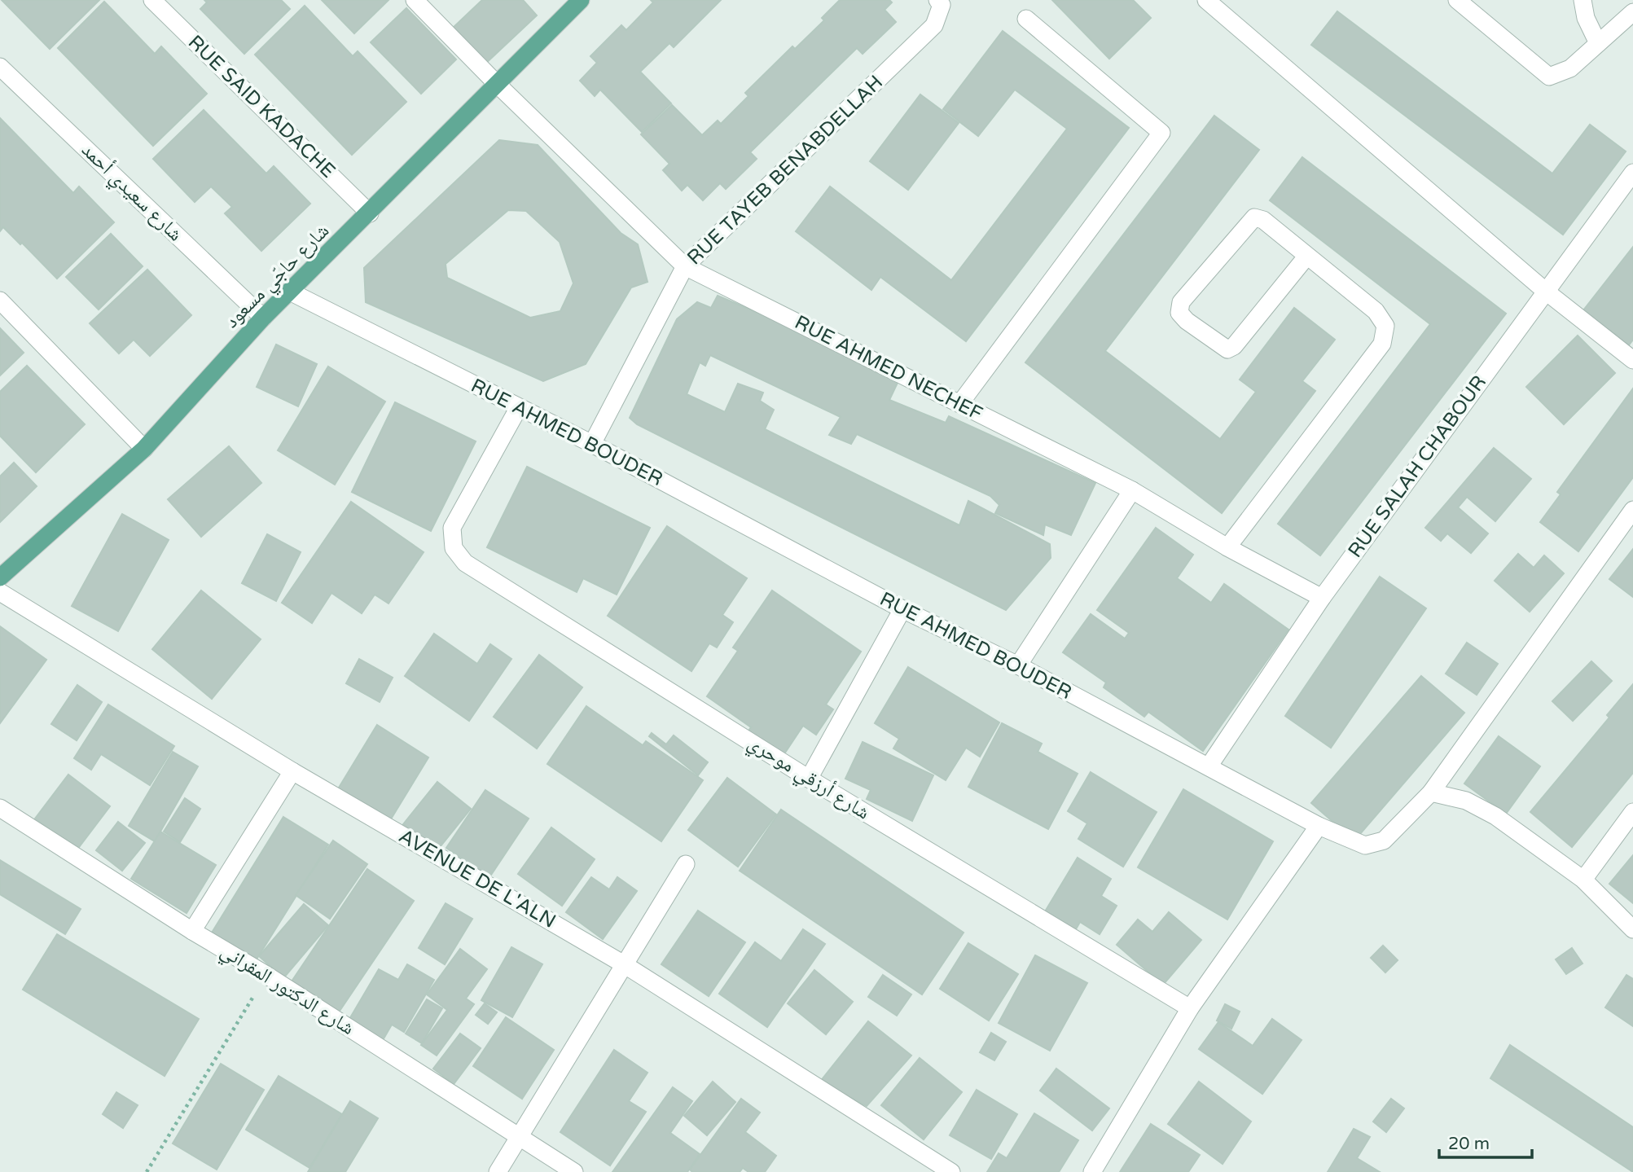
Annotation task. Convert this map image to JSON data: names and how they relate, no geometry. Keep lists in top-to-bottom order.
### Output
{
  "streets": {
    "main road": ["شارع حاجّي مسعود"],
    "street": [
      "RUE SAID KADACHE",
      "RUE TAYEB BENABDELLAH",
      "شارع سعيدي أحمد",
      "RUE AHMED NECHEF",
      "RUE AHMED BOUDER",
      "RUE SALAH CHABOUR",
      "شارع أرزقي موحري",
      "AVENUE DE L'ALN",
      "شارع الدكتور المقراني"
    ]
  },
  "crossings": [
    ["RUE SAID KADACHE", "شارع حاجّي مسعود"],
    ["RUE TAYEB BENABDELLAH", "RUE AHMED NECHEF"],
    ["RUE TAYEB BENABDELLAH", "RUE AHMED BOUDER"],
    ["شارع سعيدي أحمد", "شارع حاجّي مسعود"],
    ["شارع حاجّي مسعود", "RUE AHMED NECHEF"],
    ["شارع حاجّي مسعود", "RUE AHMED BOUDER"],
    ["RUE AHMED NECHEF", "RUE SALAH CHABOUR"],
    ["RUE AHMED BOUDER", "RUE SALAH CHABOUR"],
    ["RUE AHMED BOUDER", "شارع أرزقي موحري"]
  ],
  "scale_bar": "20 m"
}
